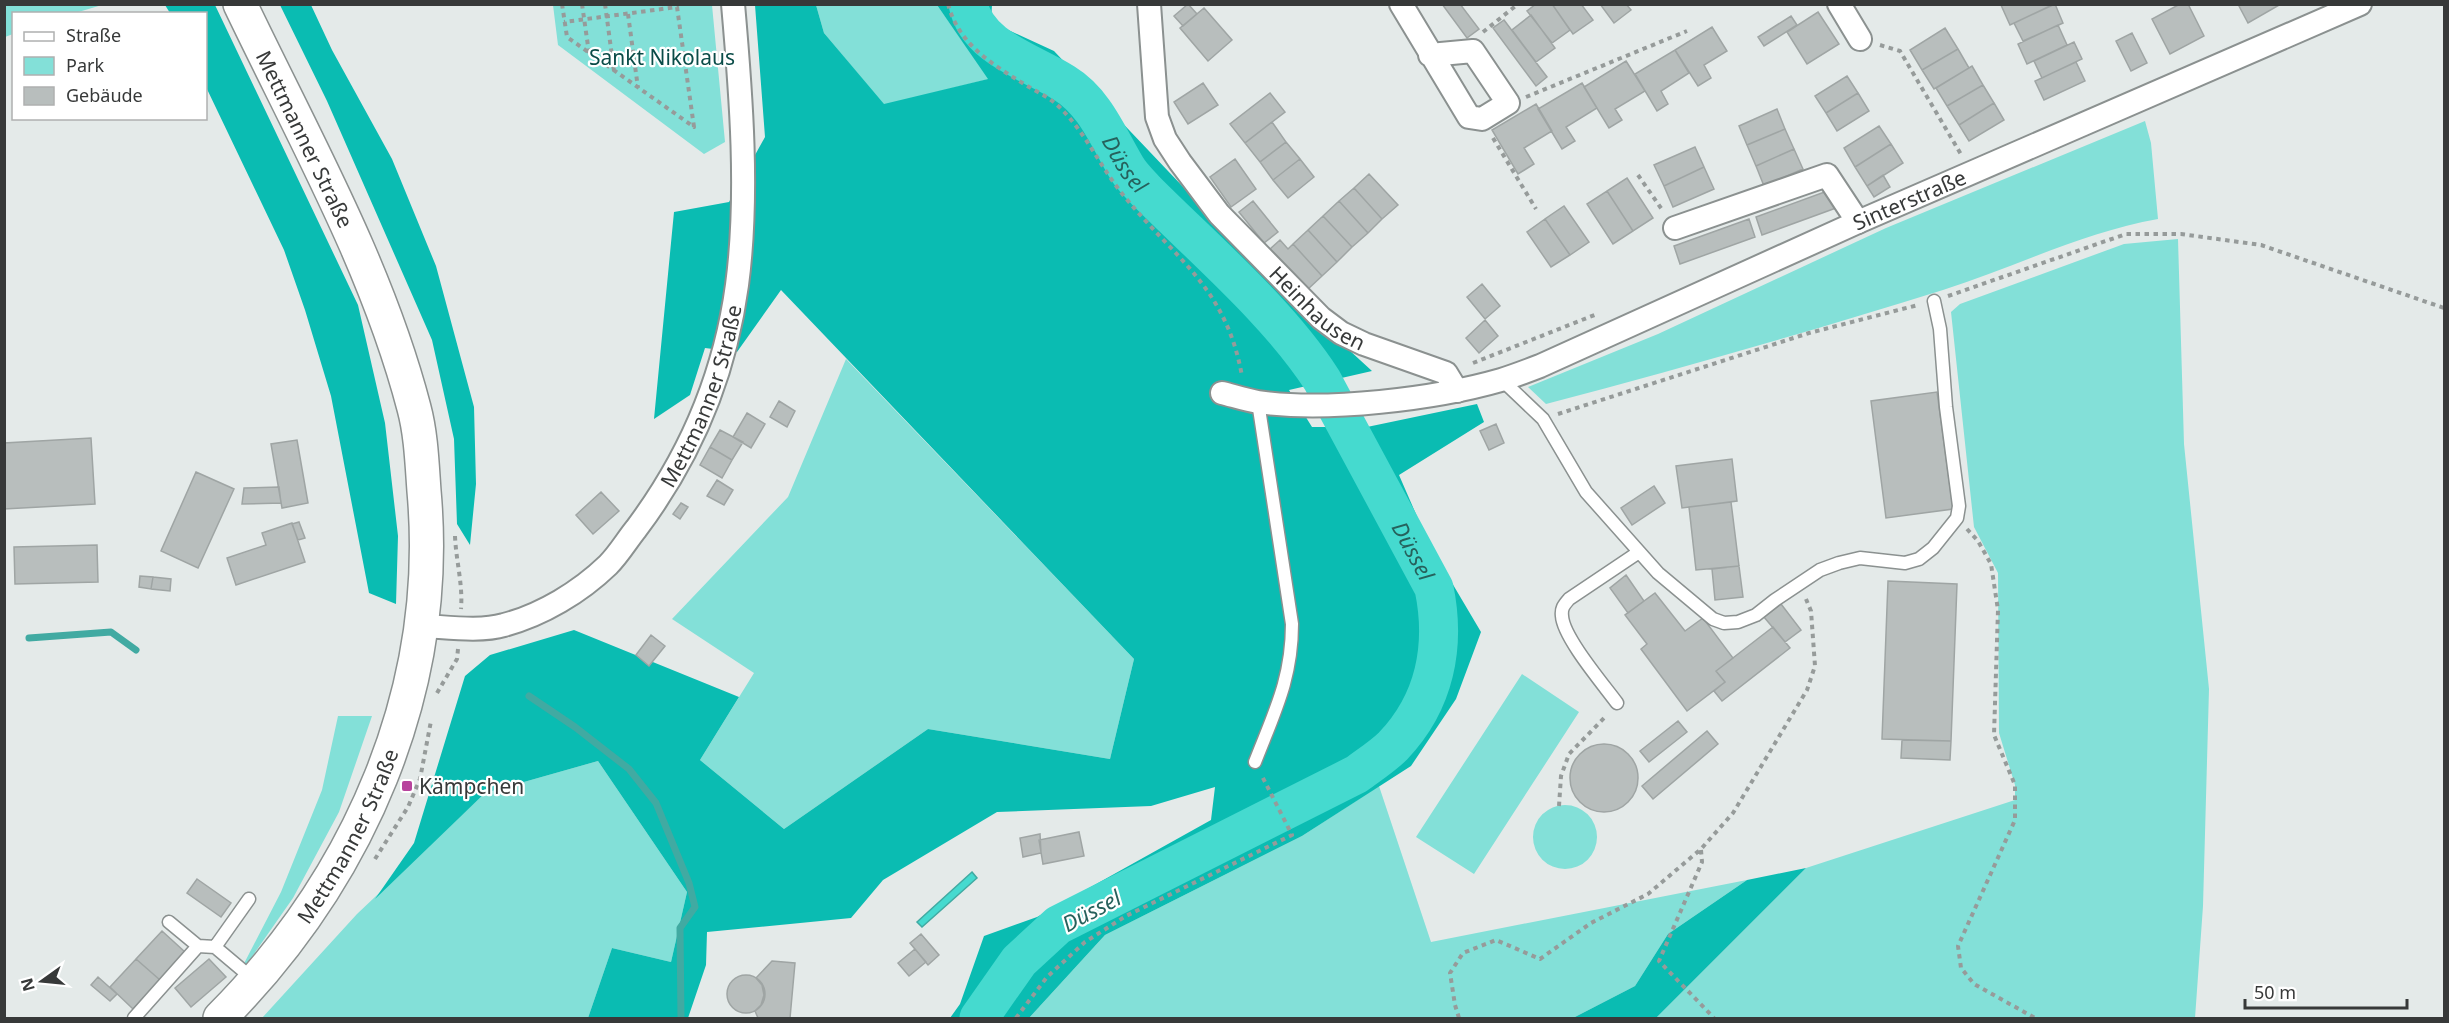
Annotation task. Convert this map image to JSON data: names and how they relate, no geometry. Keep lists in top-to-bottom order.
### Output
{
  "streets": {
    "main road": ["Mettmanner Straße"],
    "street": ["Sinterstraße", "Heinhausen"]
  },
  "crossings": [
    ["Sinterstraße", "Heinhausen"]
  ],
  "water": ["Düssel"],
  "parks": ["Sankt Nikolaus"],
  "places": {
    "transit": ["Kämpchen"]
  },
  "legend": ["Straße", "Park", "Gebäude"],
  "scale_bar": "50 m",
  "north": "left"
}
